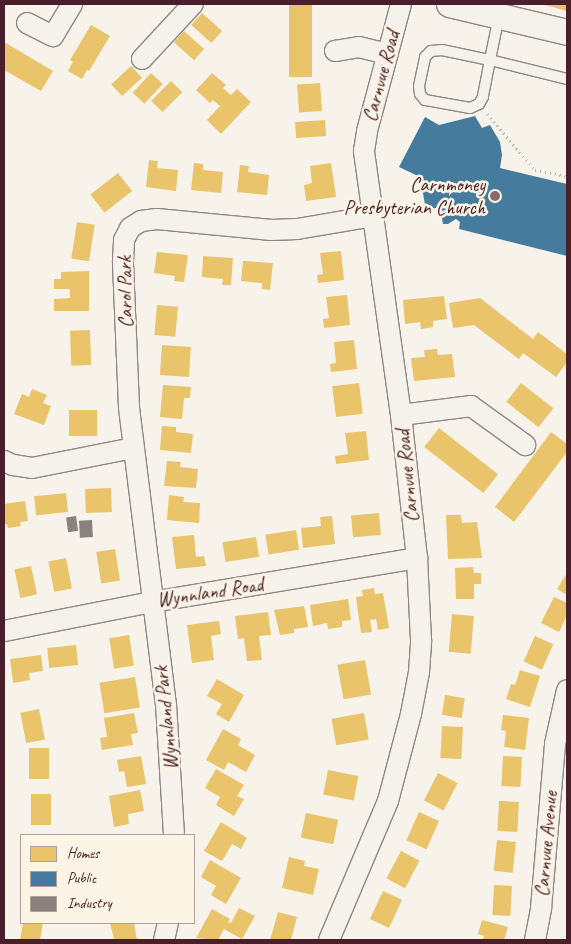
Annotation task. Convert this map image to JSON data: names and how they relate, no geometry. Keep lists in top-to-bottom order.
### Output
{
  "streets": {
    "street": [
      "Carnvue Road",
      "Carol Park",
      "Wynnland Road",
      "Wynnland Park",
      "Carnvue Avenue"
    ]
  },
  "crossings": [
    ["Carnvue Road", "Carol Park"],
    ["Carnvue Road", "Wynnland Road"],
    ["Carol Park", "Wynnland Road"],
    ["Carol Park", "Wynnland Park"],
    ["Wynnland Road", "Wynnland Park"]
  ],
  "places": ["Carnmoney Presbyterian Church"],
  "legend": ["Homes", "Public", "Industry"]
}
